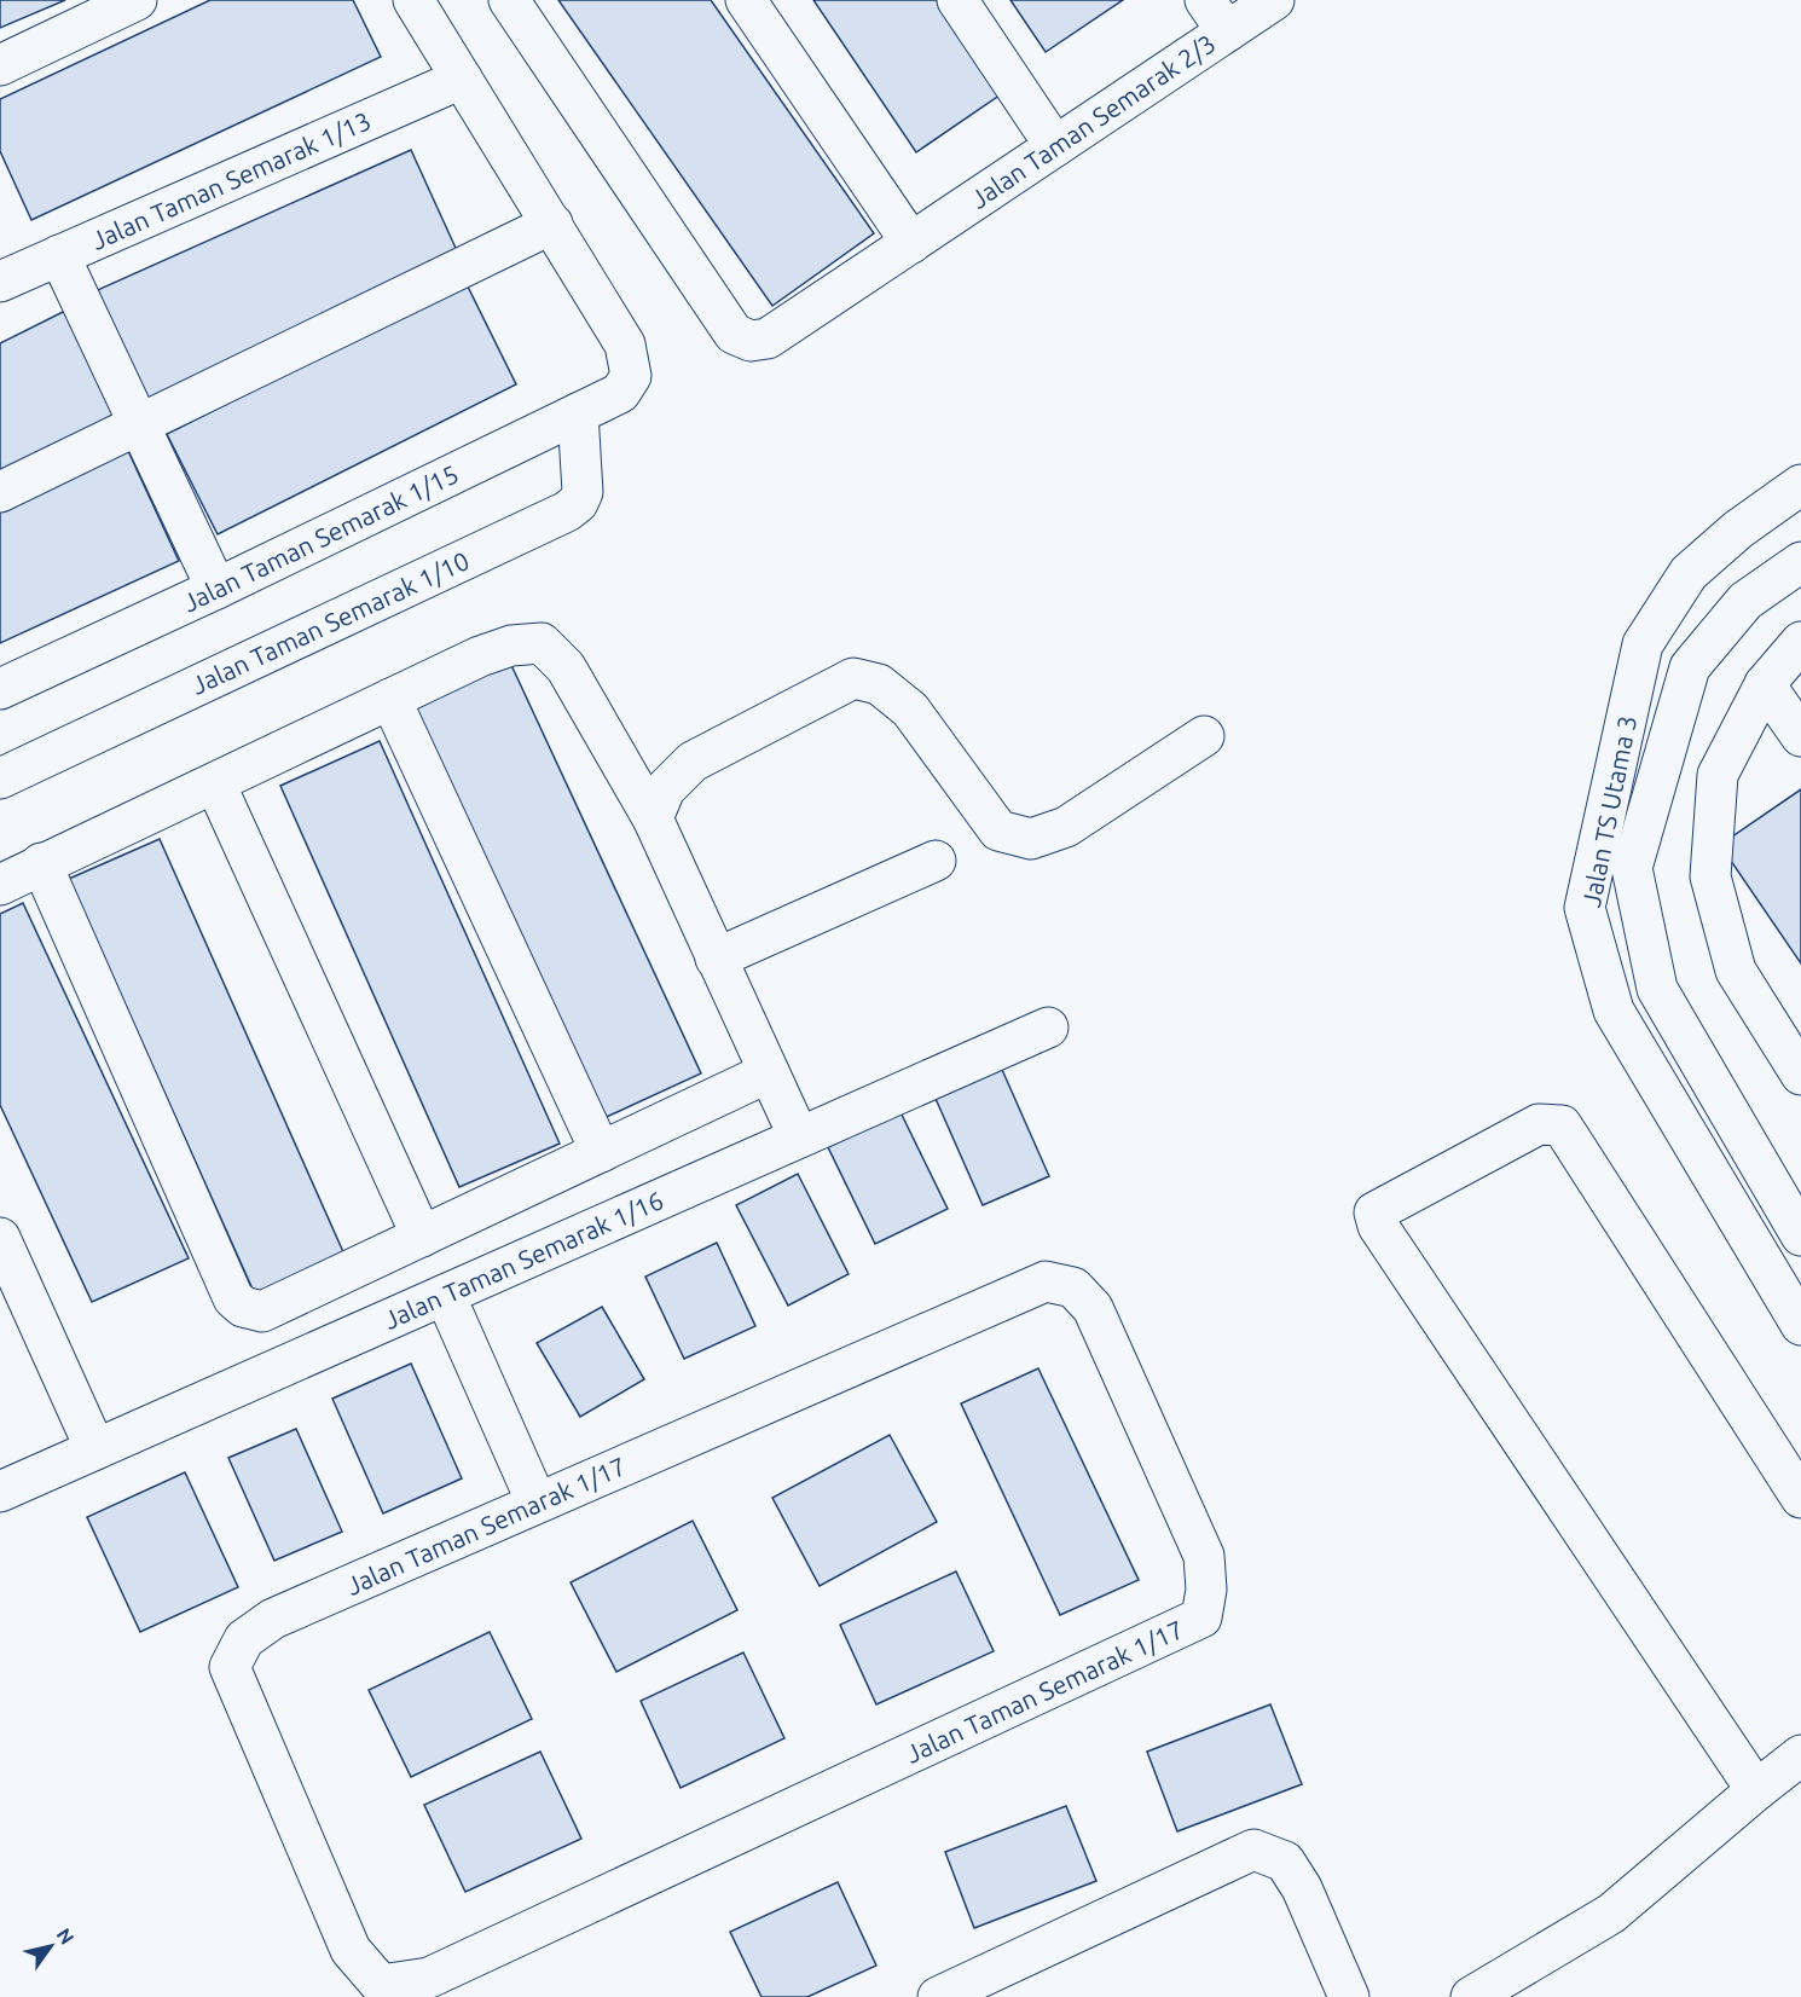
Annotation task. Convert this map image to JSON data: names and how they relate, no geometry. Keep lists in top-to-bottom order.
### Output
{
  "streets": {
    "street": [
      "Jalan Taman Semarak 2/3",
      "Jalan Taman Semarak 1/13",
      "Jalan Taman Semarak 1/15",
      "Jalan Taman Semarak 1/10",
      "Jalan TS Utama 3",
      "Jalan Taman Semarak 1/16",
      "Jalan Taman Semarak 1/17"
    ]
  },
  "crossings": [
    ["Jalan Taman Semarak 1/15", "Jalan Taman Semarak 1/10"]
  ],
  "north": "top right"
}
